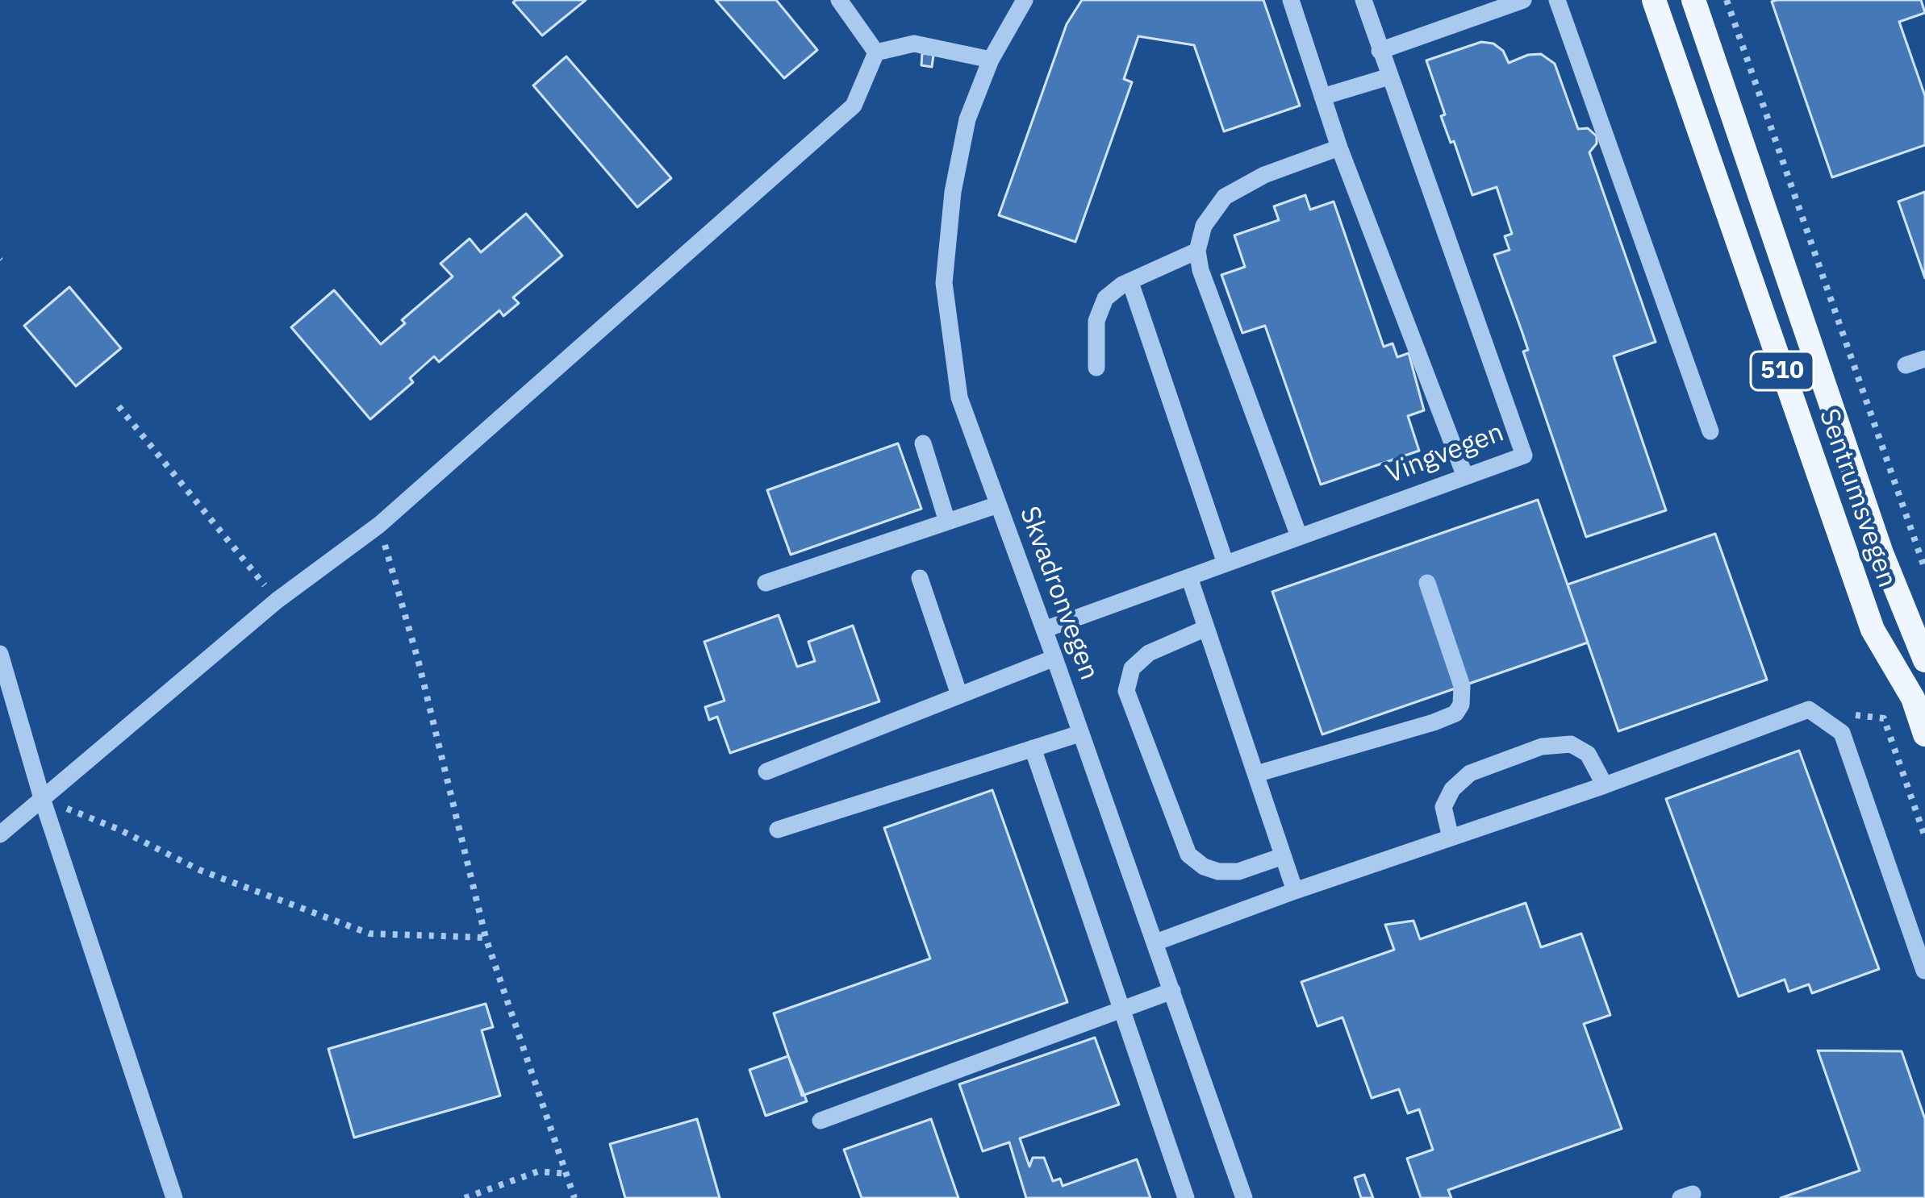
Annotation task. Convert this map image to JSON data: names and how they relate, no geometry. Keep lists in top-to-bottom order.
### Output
{
  "streets": {
    "main road": ["510", "Sentrumsvegen"],
    "street": ["Vingvegen", "Skvadronvegen"]
  },
  "crossings": [
    ["Vingvegen", "Skvadronvegen"]
  ]
}
